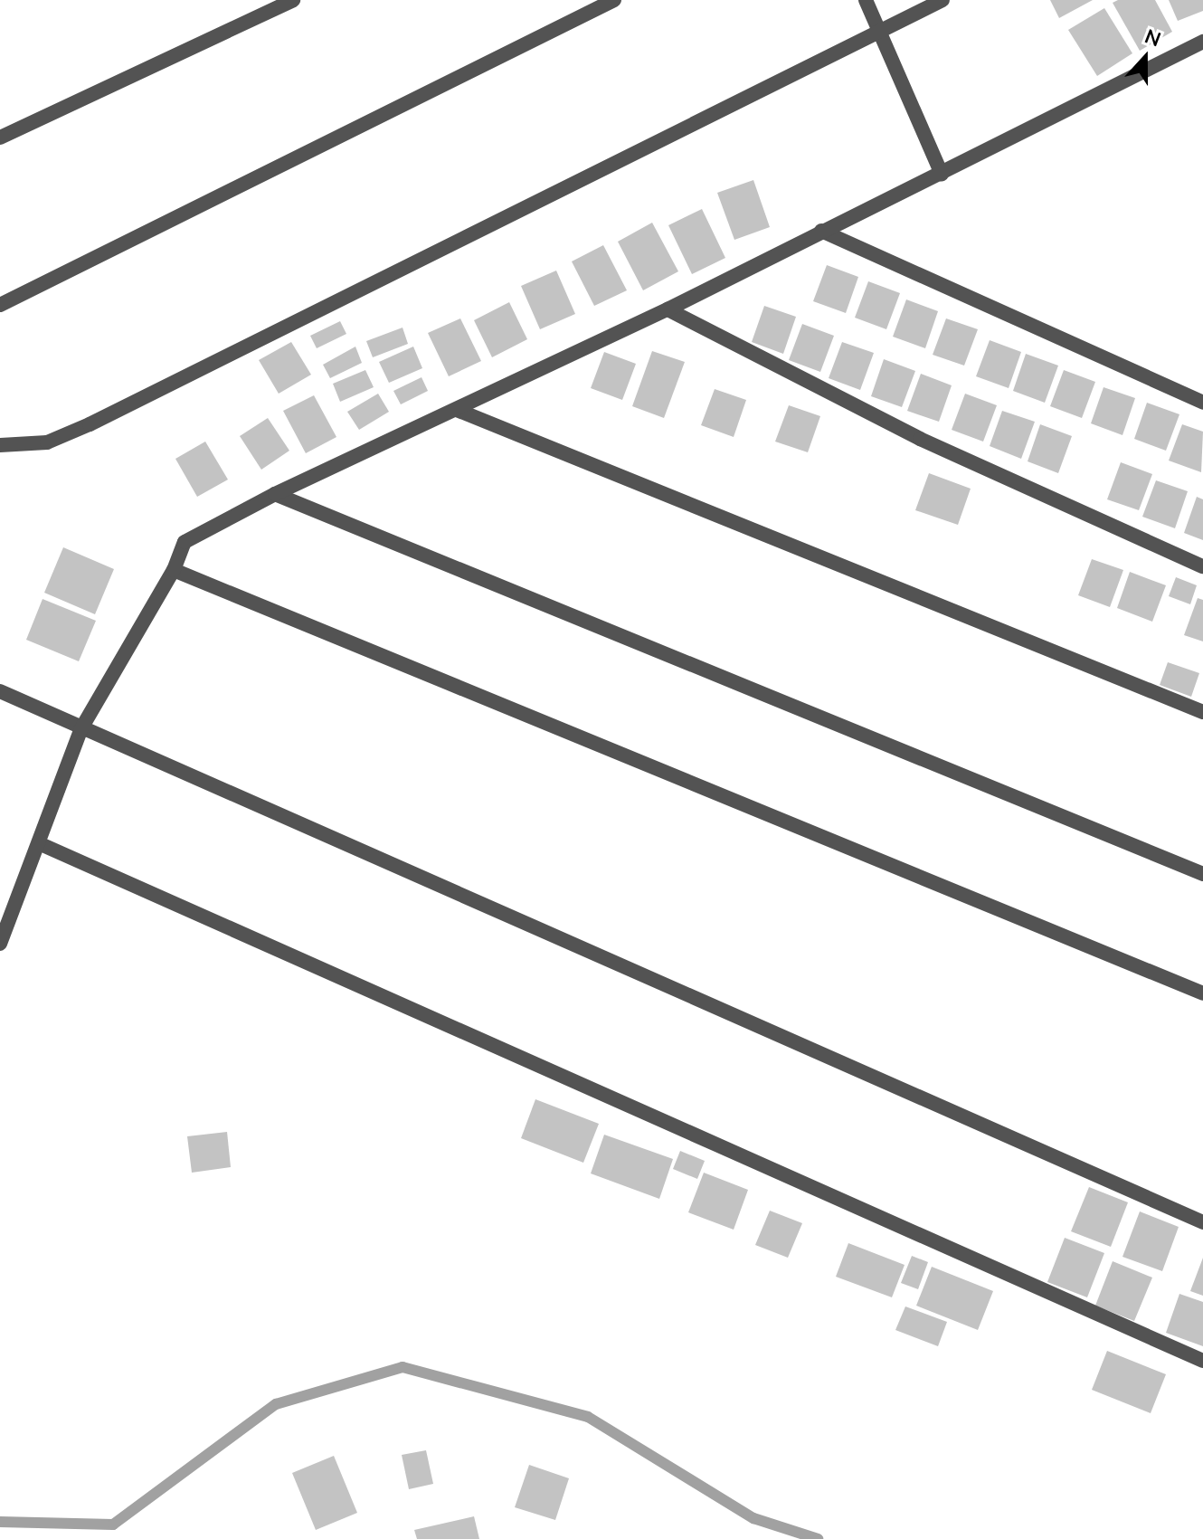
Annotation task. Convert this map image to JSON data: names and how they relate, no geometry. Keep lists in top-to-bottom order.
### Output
{
  "north": "top"
}
